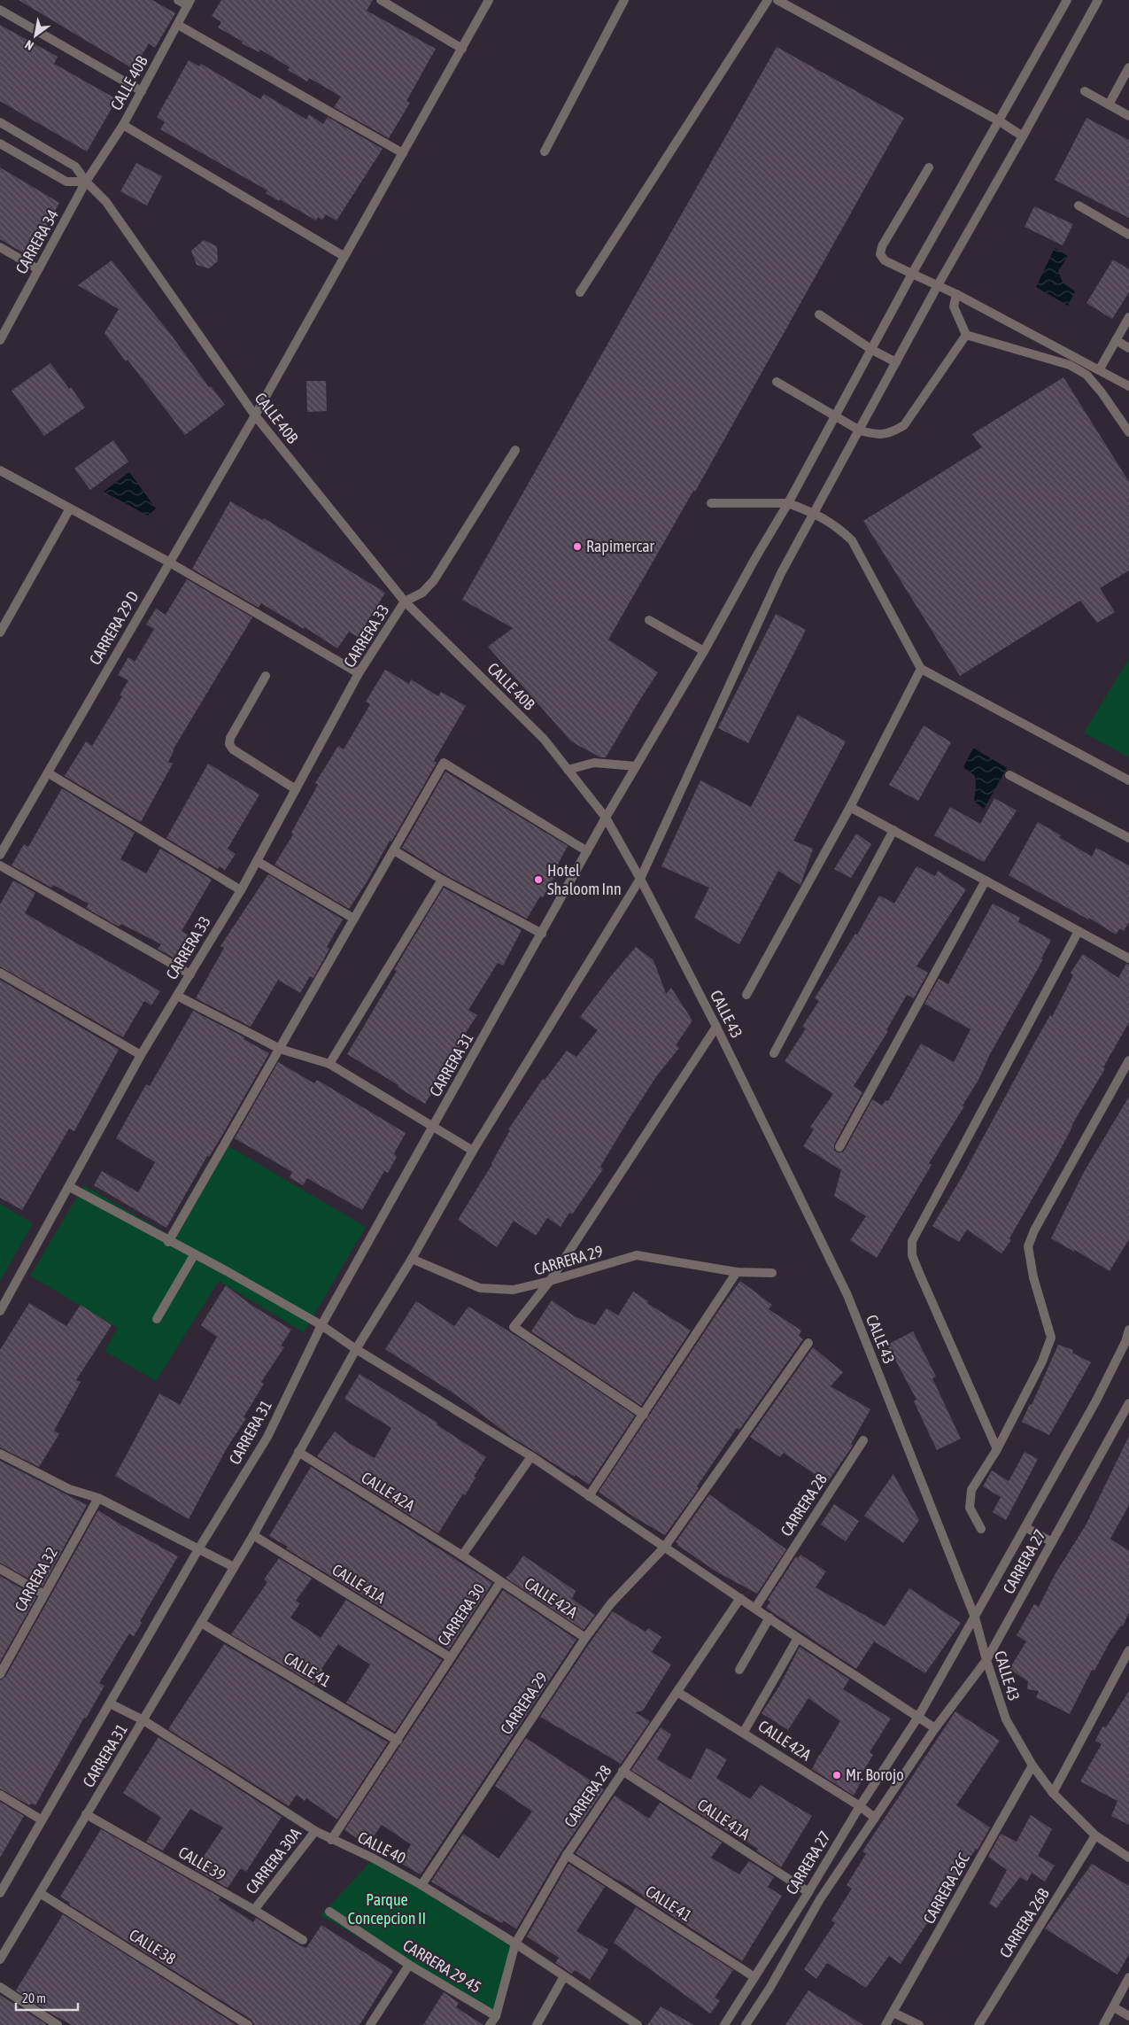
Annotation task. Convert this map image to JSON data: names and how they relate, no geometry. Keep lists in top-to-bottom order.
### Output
{
  "streets": {
    "street": [
      "CALLE 40B",
      "CARRERA 34",
      "CARRERA 29 D",
      "CARRERA 33",
      "CALLE 43",
      "CARRERA 31",
      "CARRERA 29",
      "CALLE 42A",
      "CARRERA 28",
      "CARRERA 27",
      "CARRERA 32",
      "CALLE 41A",
      "CARRERA 30",
      "CALLE 41",
      "CALLE 40",
      "CARRERA 30A",
      "CALLE 39",
      "CARRERA 26C",
      "CARRERA 26B",
      "CALLE 38",
      "CARRERA 29 45"
    ]
  },
  "crossings": [
    ["CALLE 40B", "CARRERA 34"],
    ["CALLE 40B", "CARRERA 29 D"],
    ["CALLE 40B", "CARRERA 33"],
    ["CALLE 40B", "CALLE 43"],
    ["CALLE 40B", "CARRERA 31"],
    ["CALLE 43", "CARRERA 31"],
    ["CALLE 43", "CARRERA 27"],
    ["CALLE 43", "CARRERA 26C"],
    ["CALLE 43", "CARRERA 26B"],
    ["CARRERA 31", "CARRERA 29"],
    ["CARRERA 31", "CALLE 42A"],
    ["CARRERA 31", "CALLE 41A"],
    ["CARRERA 31", "CALLE 41"],
    ["CARRERA 31", "CALLE 40"],
    ["CARRERA 31", "CALLE 39"],
    ["CARRERA 31", "CALLE 38"],
    ["CARRERA 29", "CALLE 42A"],
    ["CARRERA 29", "CALLE 40"],
    ["CALLE 42A", "CARRERA 28"],
    ["CALLE 42A", "CARRERA 27"],
    ["CALLE 42A", "CARRERA 30"],
    ["CARRERA 28", "CALLE 41A"],
    ["CARRERA 28", "CALLE 41"],
    ["CARRERA 28", "CALLE 40"],
    ["CARRERA 28", "CARRERA 29 45"],
    ["CARRERA 27", "CALLE 41A"],
    ["CARRERA 27", "CALLE 41"],
    ["CALLE 41A", "CARRERA 30"],
    ["CARRERA 30", "CALLE 41"],
    ["CARRERA 30", "CALLE 40"],
    ["CALLE 40", "CARRERA 30A"],
    ["CARRERA 30A", "CALLE 39"]
  ],
  "parks": ["Parque Concepcion II"],
  "places": ["Rapimercar", "Hotel Shaloom Inn", "Mr. Borojo"],
  "scale_bar": "20 m",
  "north": "bottom left"
}
